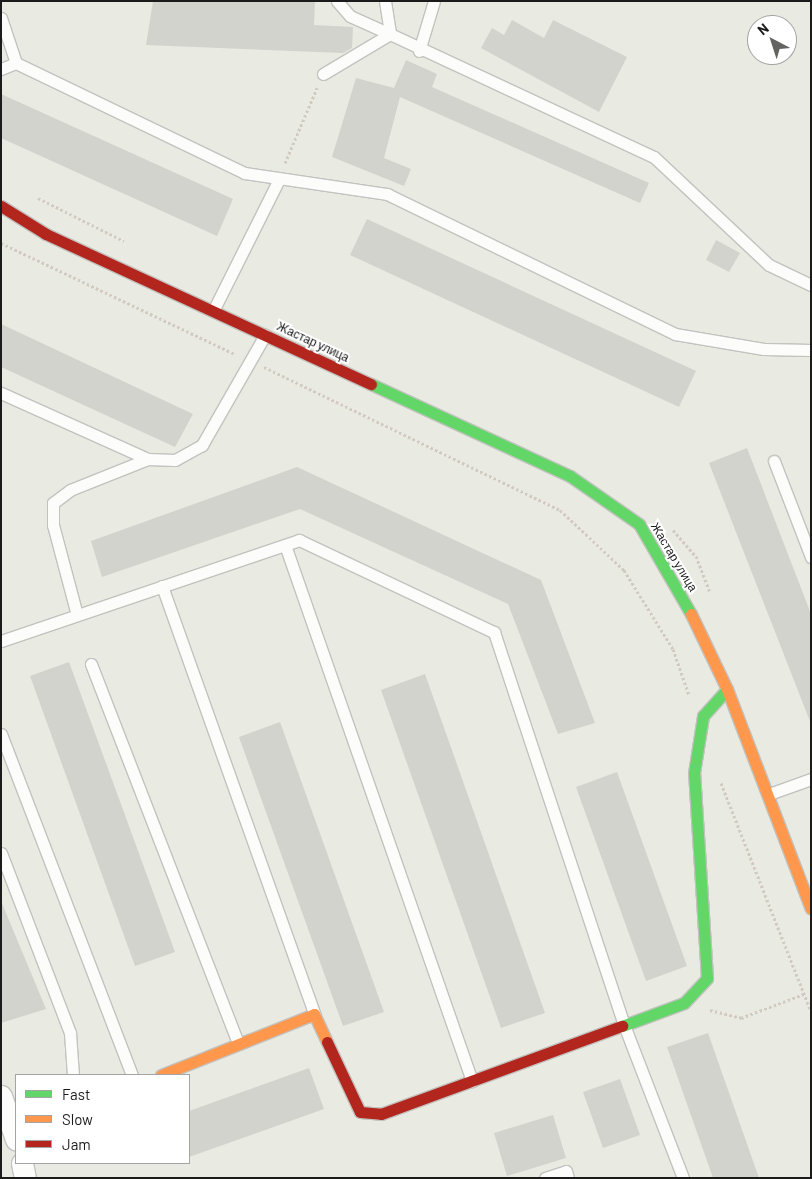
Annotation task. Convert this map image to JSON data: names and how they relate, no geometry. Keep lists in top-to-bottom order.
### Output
{
  "streets": {
    "street": ["Жастар улица"]
  },
  "legend": ["Fast", "Slow", "Jam"],
  "north": "top left"
}
